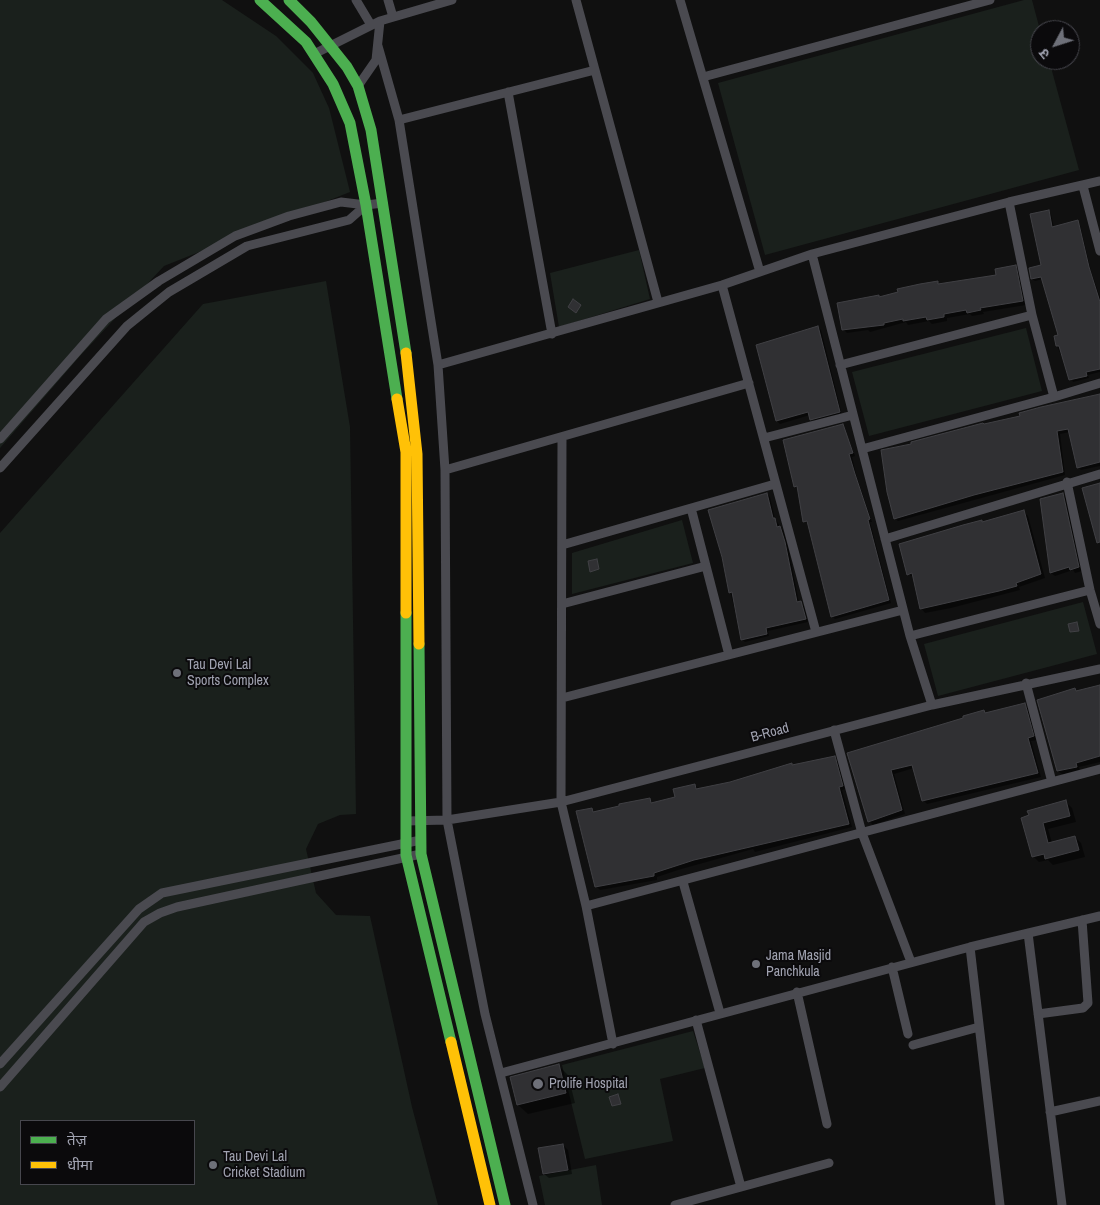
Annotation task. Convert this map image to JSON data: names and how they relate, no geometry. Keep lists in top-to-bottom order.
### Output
{
  "streets": {
    "street": ["B-Road"]
  },
  "places": [
    "Tau Devi Lal Sports Complex",
    "Jama Masjid Panchkula",
    "Prolife Hospital",
    "Tau Devi Lal Cricket Stadium"
  ],
  "legend": ["तेज़", "धीमा"],
  "north": "bottom left"
}
